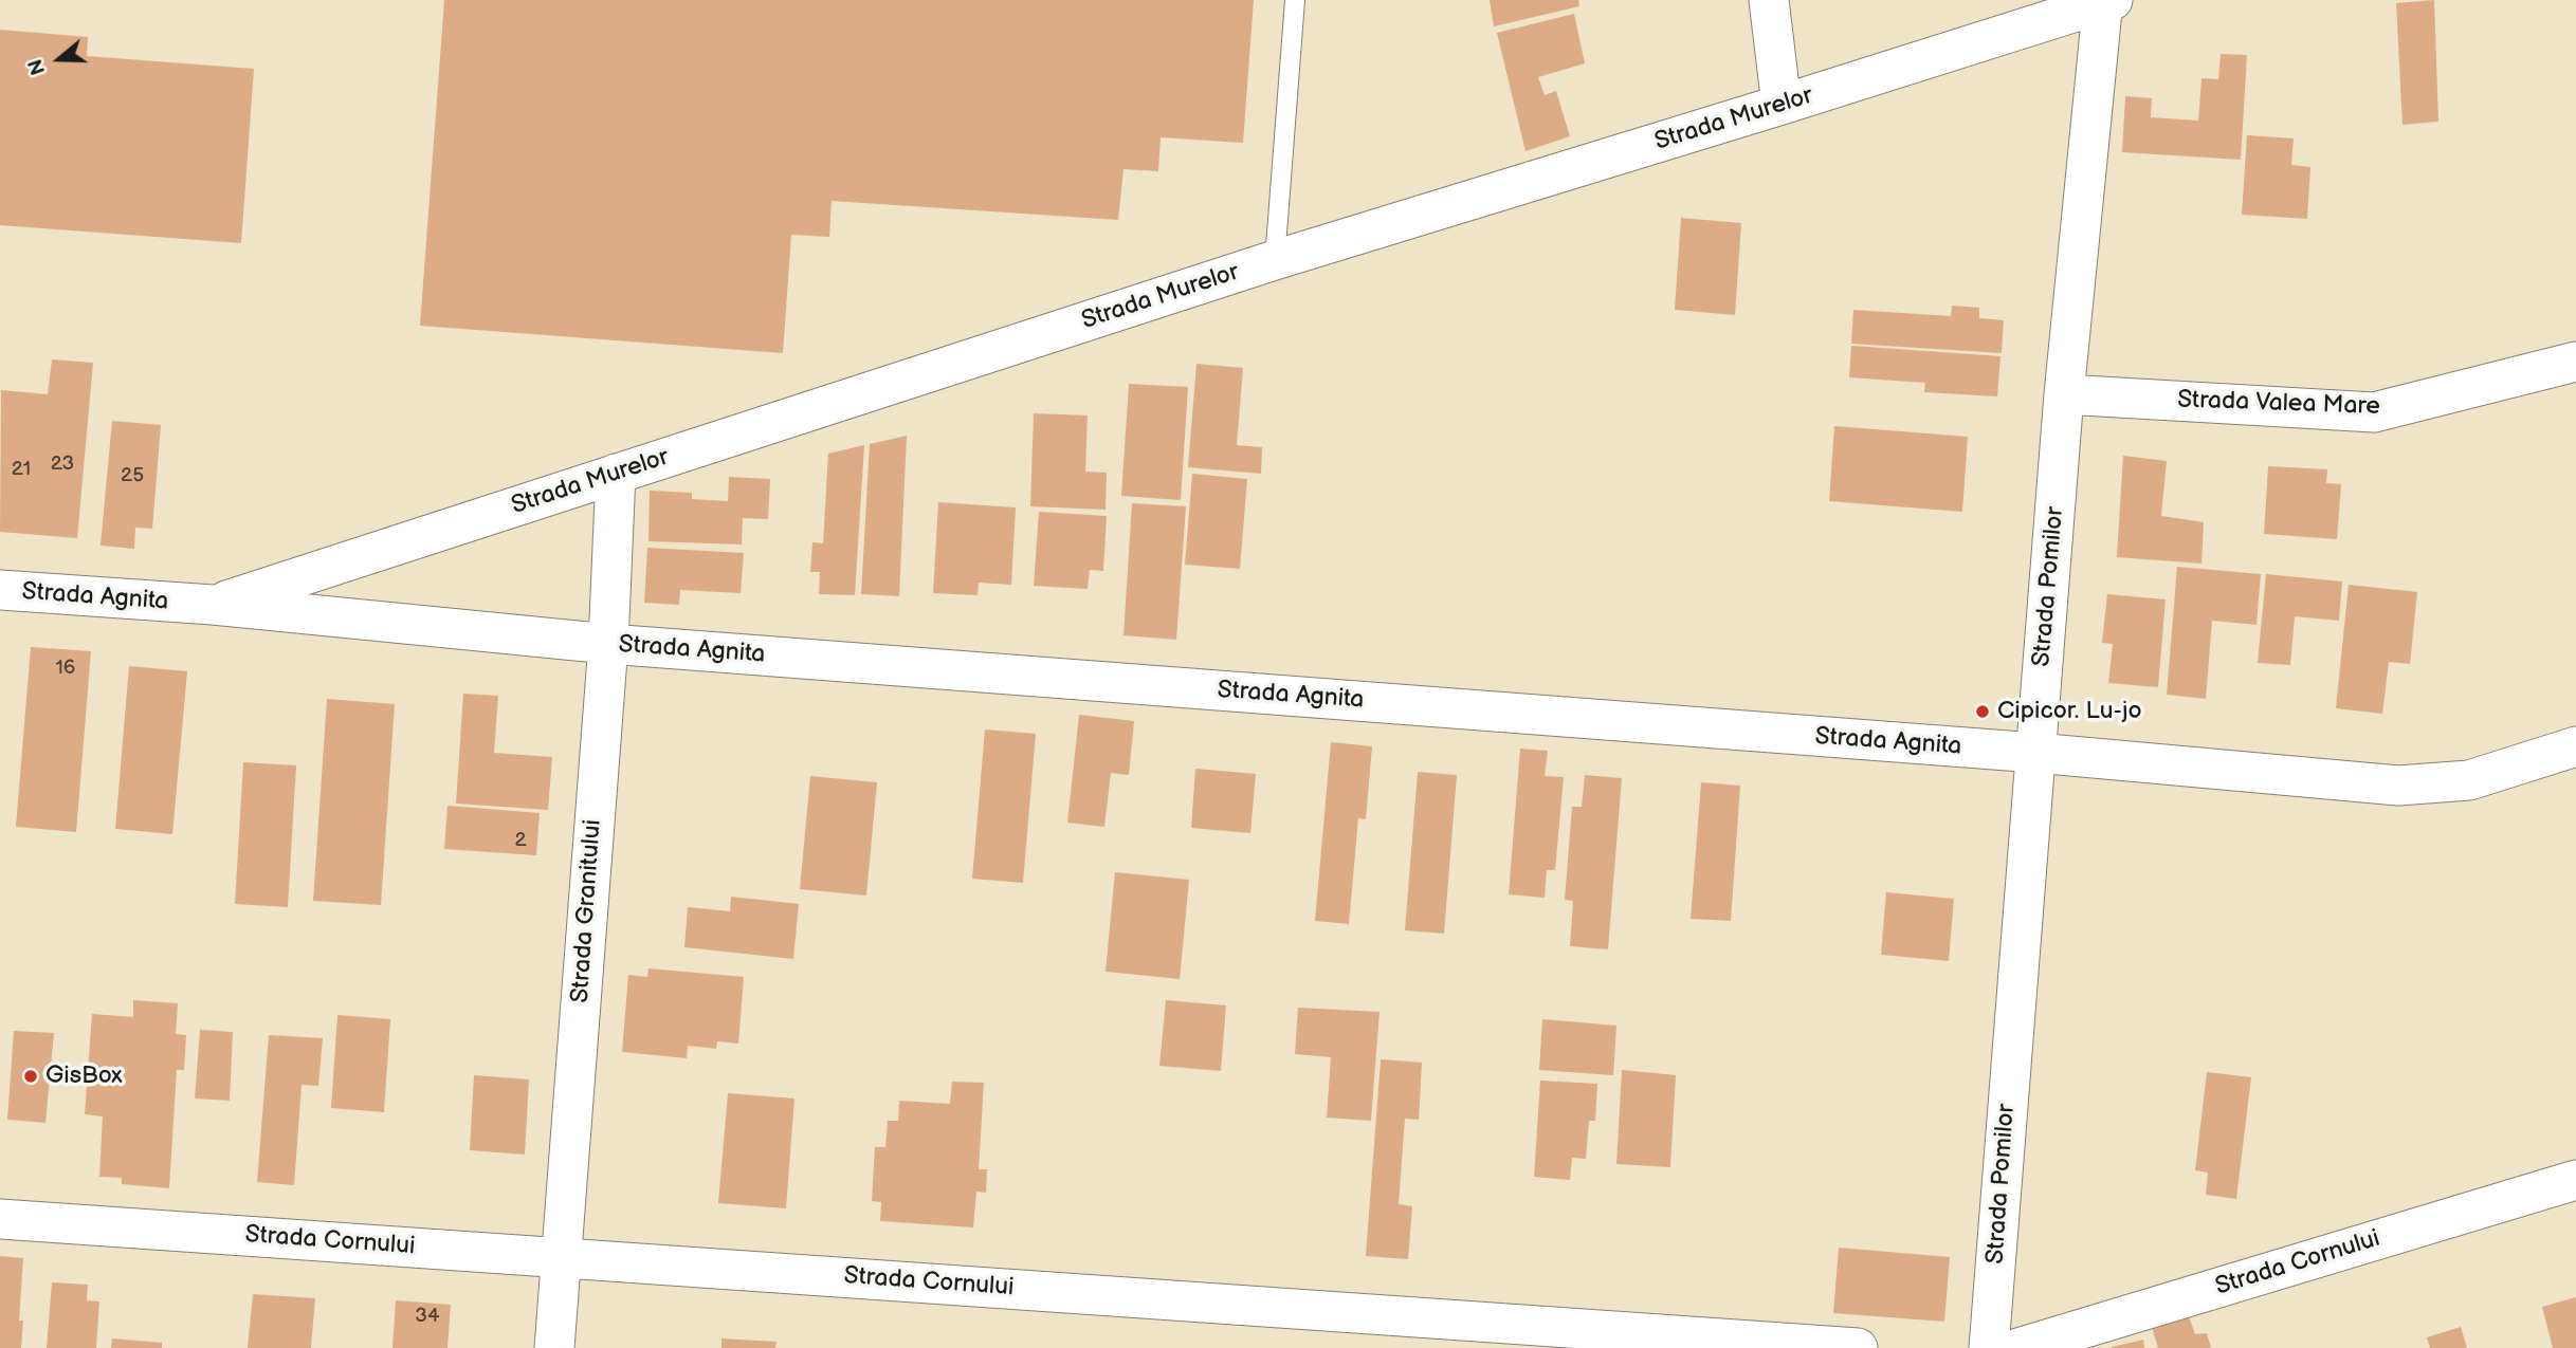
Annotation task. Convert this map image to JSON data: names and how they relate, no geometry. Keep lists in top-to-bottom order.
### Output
{
  "streets": {
    "street": [
      "Strada Murelor",
      "Strada Valea Mare",
      "Strada Pomilor",
      "Strada Agnita",
      "Strada Granitului",
      "Strada Cornului"
    ]
  },
  "crossings": [
    ["Strada Murelor", "Strada Pomilor"],
    ["Strada Murelor", "Strada Agnita"],
    ["Strada Murelor", "Strada Granitului"],
    ["Strada Valea Mare", "Strada Pomilor"],
    ["Strada Pomilor", "Strada Agnita"],
    ["Strada Agnita", "Strada Granitului"],
    ["Strada Granitului", "Strada Cornului"]
  ],
  "places": ["Cipicor. Lu-jo", "GisBox"],
  "house_numbers": [
    "23",
    "21",
    "25",
    "16",
    "2",
    "34"
  ],
  "north": "left"
}
